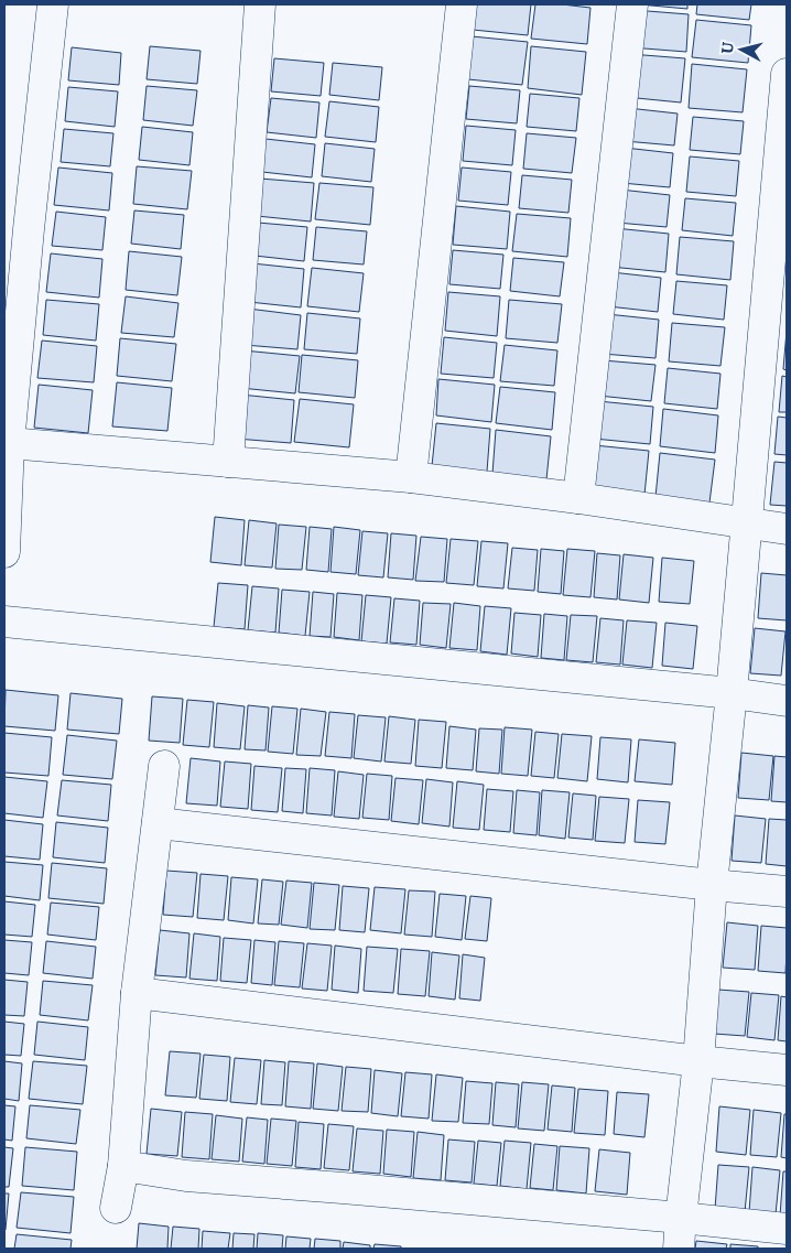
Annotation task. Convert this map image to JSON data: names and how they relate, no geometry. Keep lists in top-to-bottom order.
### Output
{
  "north": "left"
}
